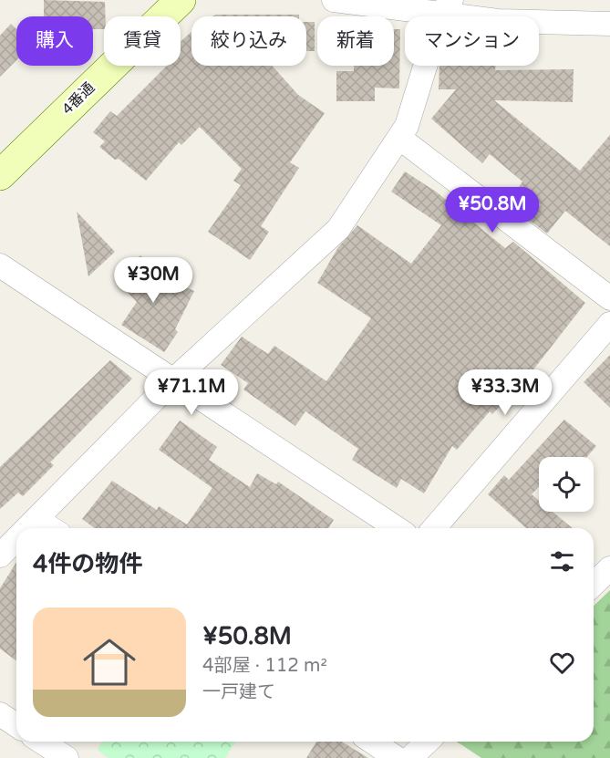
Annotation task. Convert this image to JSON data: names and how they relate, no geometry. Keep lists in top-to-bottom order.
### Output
{
  "streets": {
    "street": ["4番通"]
  },
  "page": {
    "chip": [
      "購入",
      "賃貸",
      "絞り込み",
      "新着",
      "マンション"
    ],
    "price": [
      "¥50.8M",
      "¥30M",
      "¥71.1M",
      "¥33.3M"
    ],
    "heading": "4件の物件",
    "list": [
      {
        "name": "¥50.8M",
        "note": "4部屋 · 112 m² · 一戸建て"
      }
    ]
  }
}
